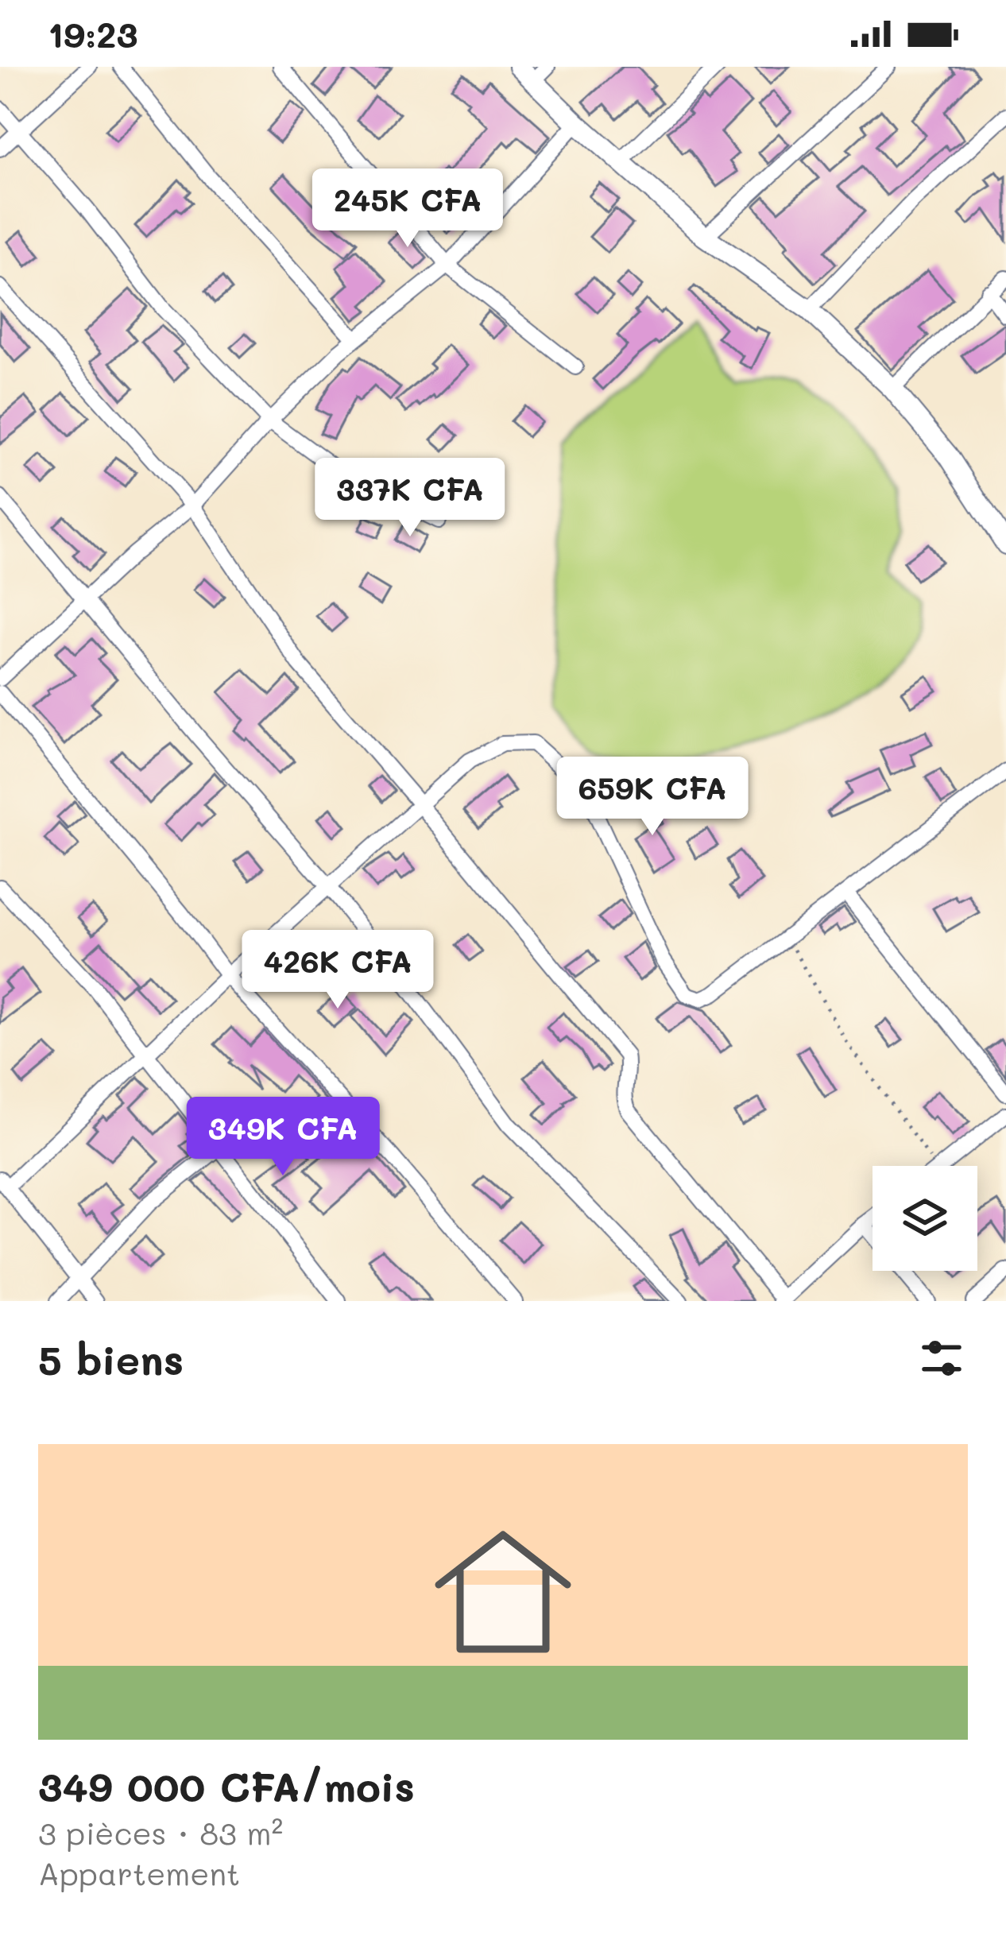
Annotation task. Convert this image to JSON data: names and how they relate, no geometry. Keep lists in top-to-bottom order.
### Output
{
  "page": {
    "status": "19:23",
    "price": [
      "245K CFA",
      "337K CFA",
      "659K CFA",
      "426K CFA",
      "349K CFA"
    ],
    "heading": "5 biens",
    "list": [
      {
        "name": "349 000 CFA/mois",
        "note": "3 pièces · 83 m² · Appartement"
      }
    ]
  }
}
